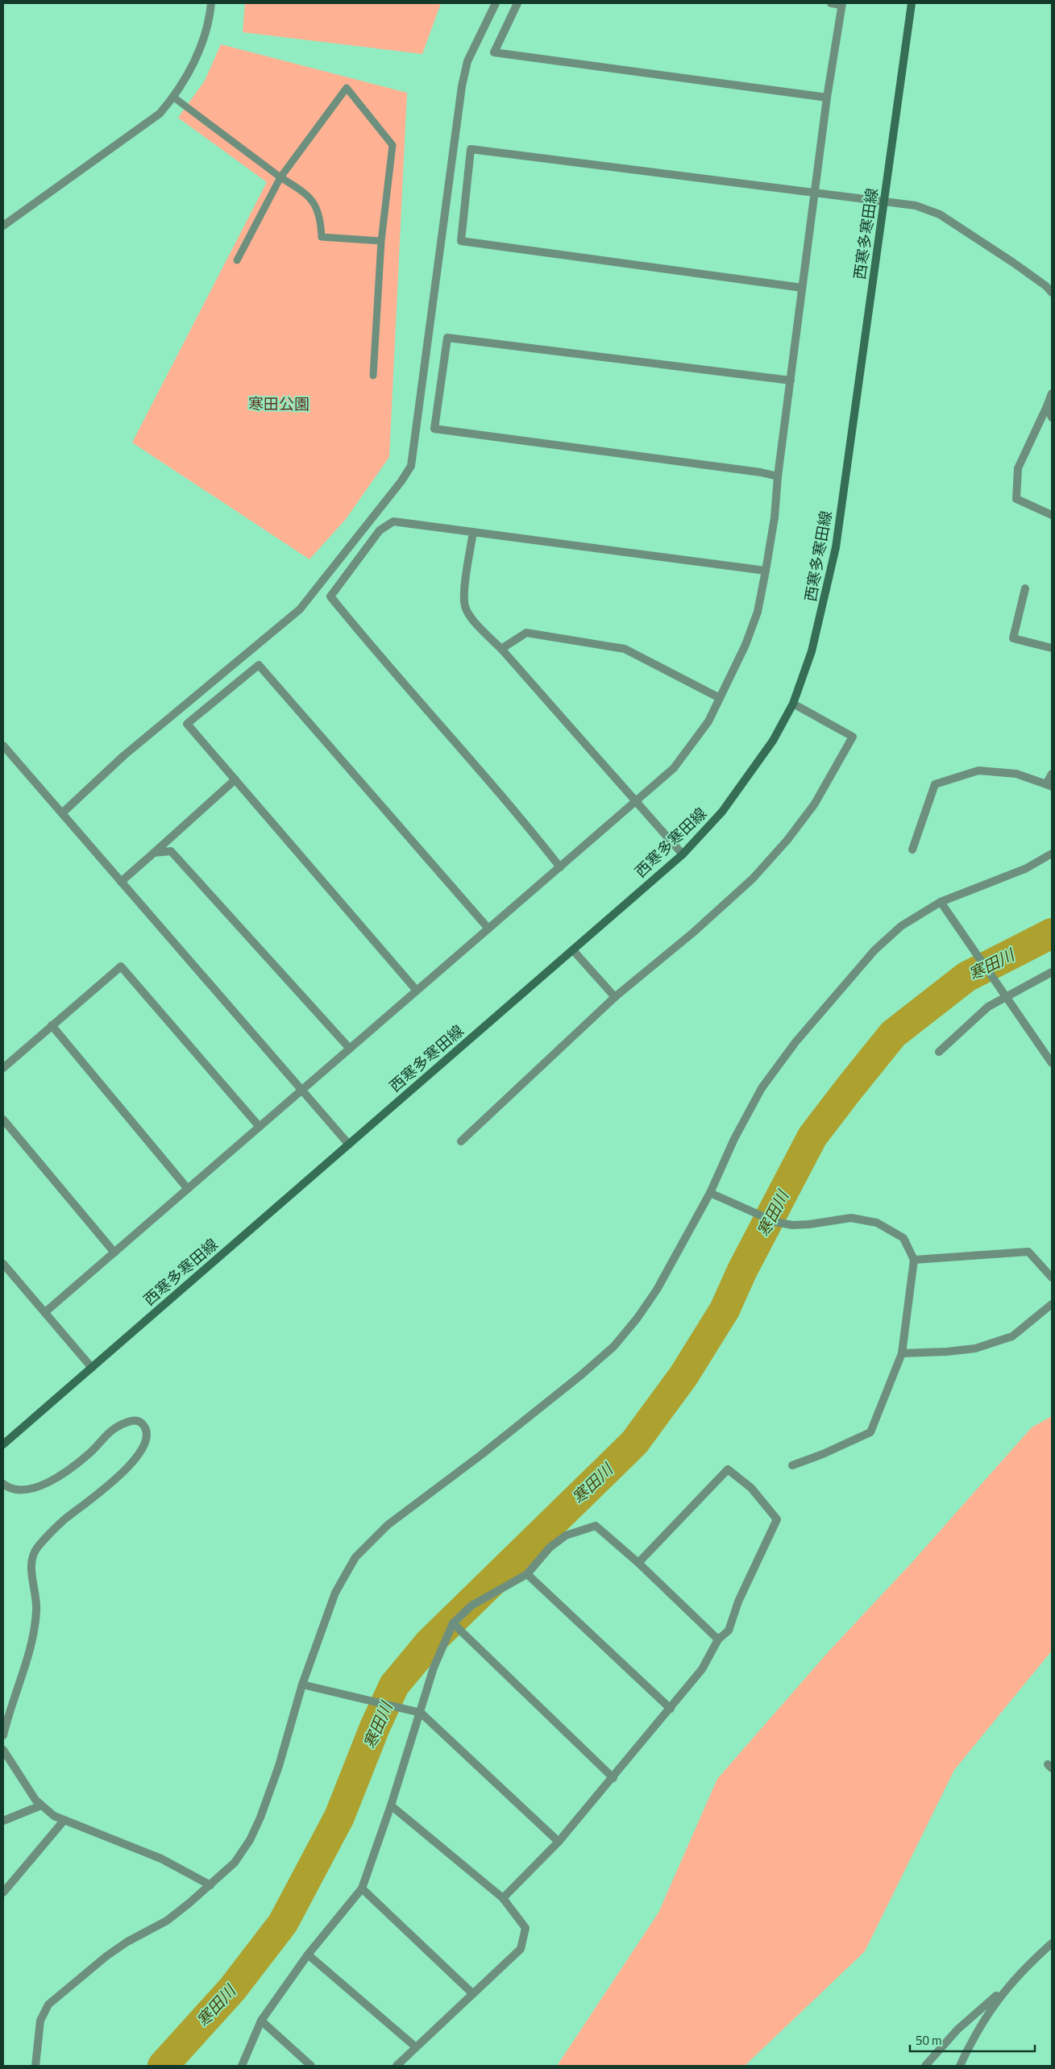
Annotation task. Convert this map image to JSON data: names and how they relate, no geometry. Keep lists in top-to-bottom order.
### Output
{
  "streets": {
    "main road": ["西寒多寒田線"]
  },
  "water": ["寒田川"],
  "parks": ["寒田公園"],
  "scale_bar": "50 m"
}
